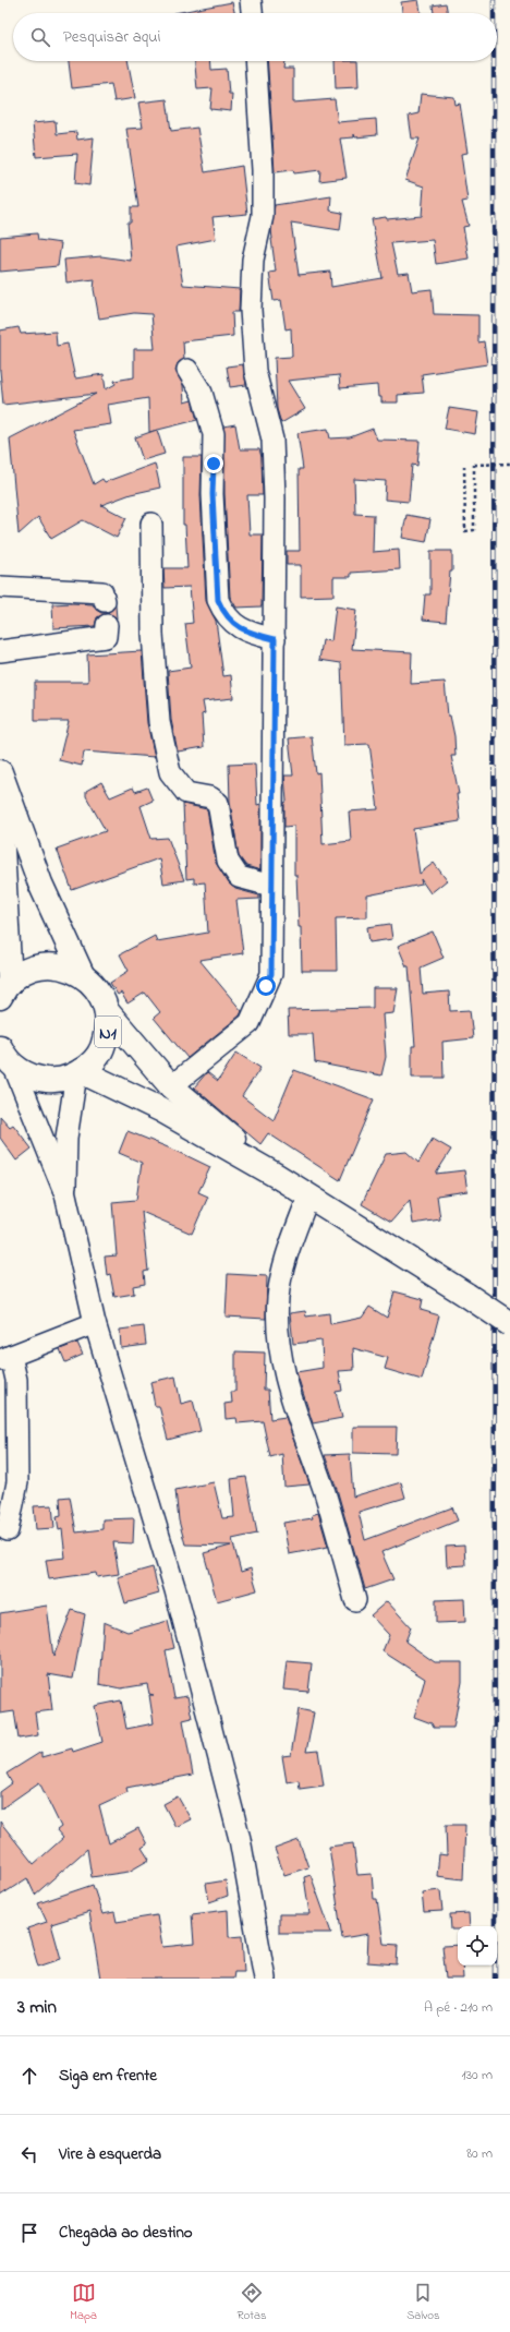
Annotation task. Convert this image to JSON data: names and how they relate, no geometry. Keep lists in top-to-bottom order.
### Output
{
  "streets": {
    "highway": ["N1"]
  },
  "page": {
    "search": "Pesquisar aqui",
    "heading": ["3 min", "A pé · 210 m"],
    "list": [
      ["Siga em frente", "130 m"],
      ["Vire à esquerda", "80 m"],
      "Chegada ao destino"
    ],
    "nav": ["Mapa", "Rotas", "Salvos"]
  }
}
